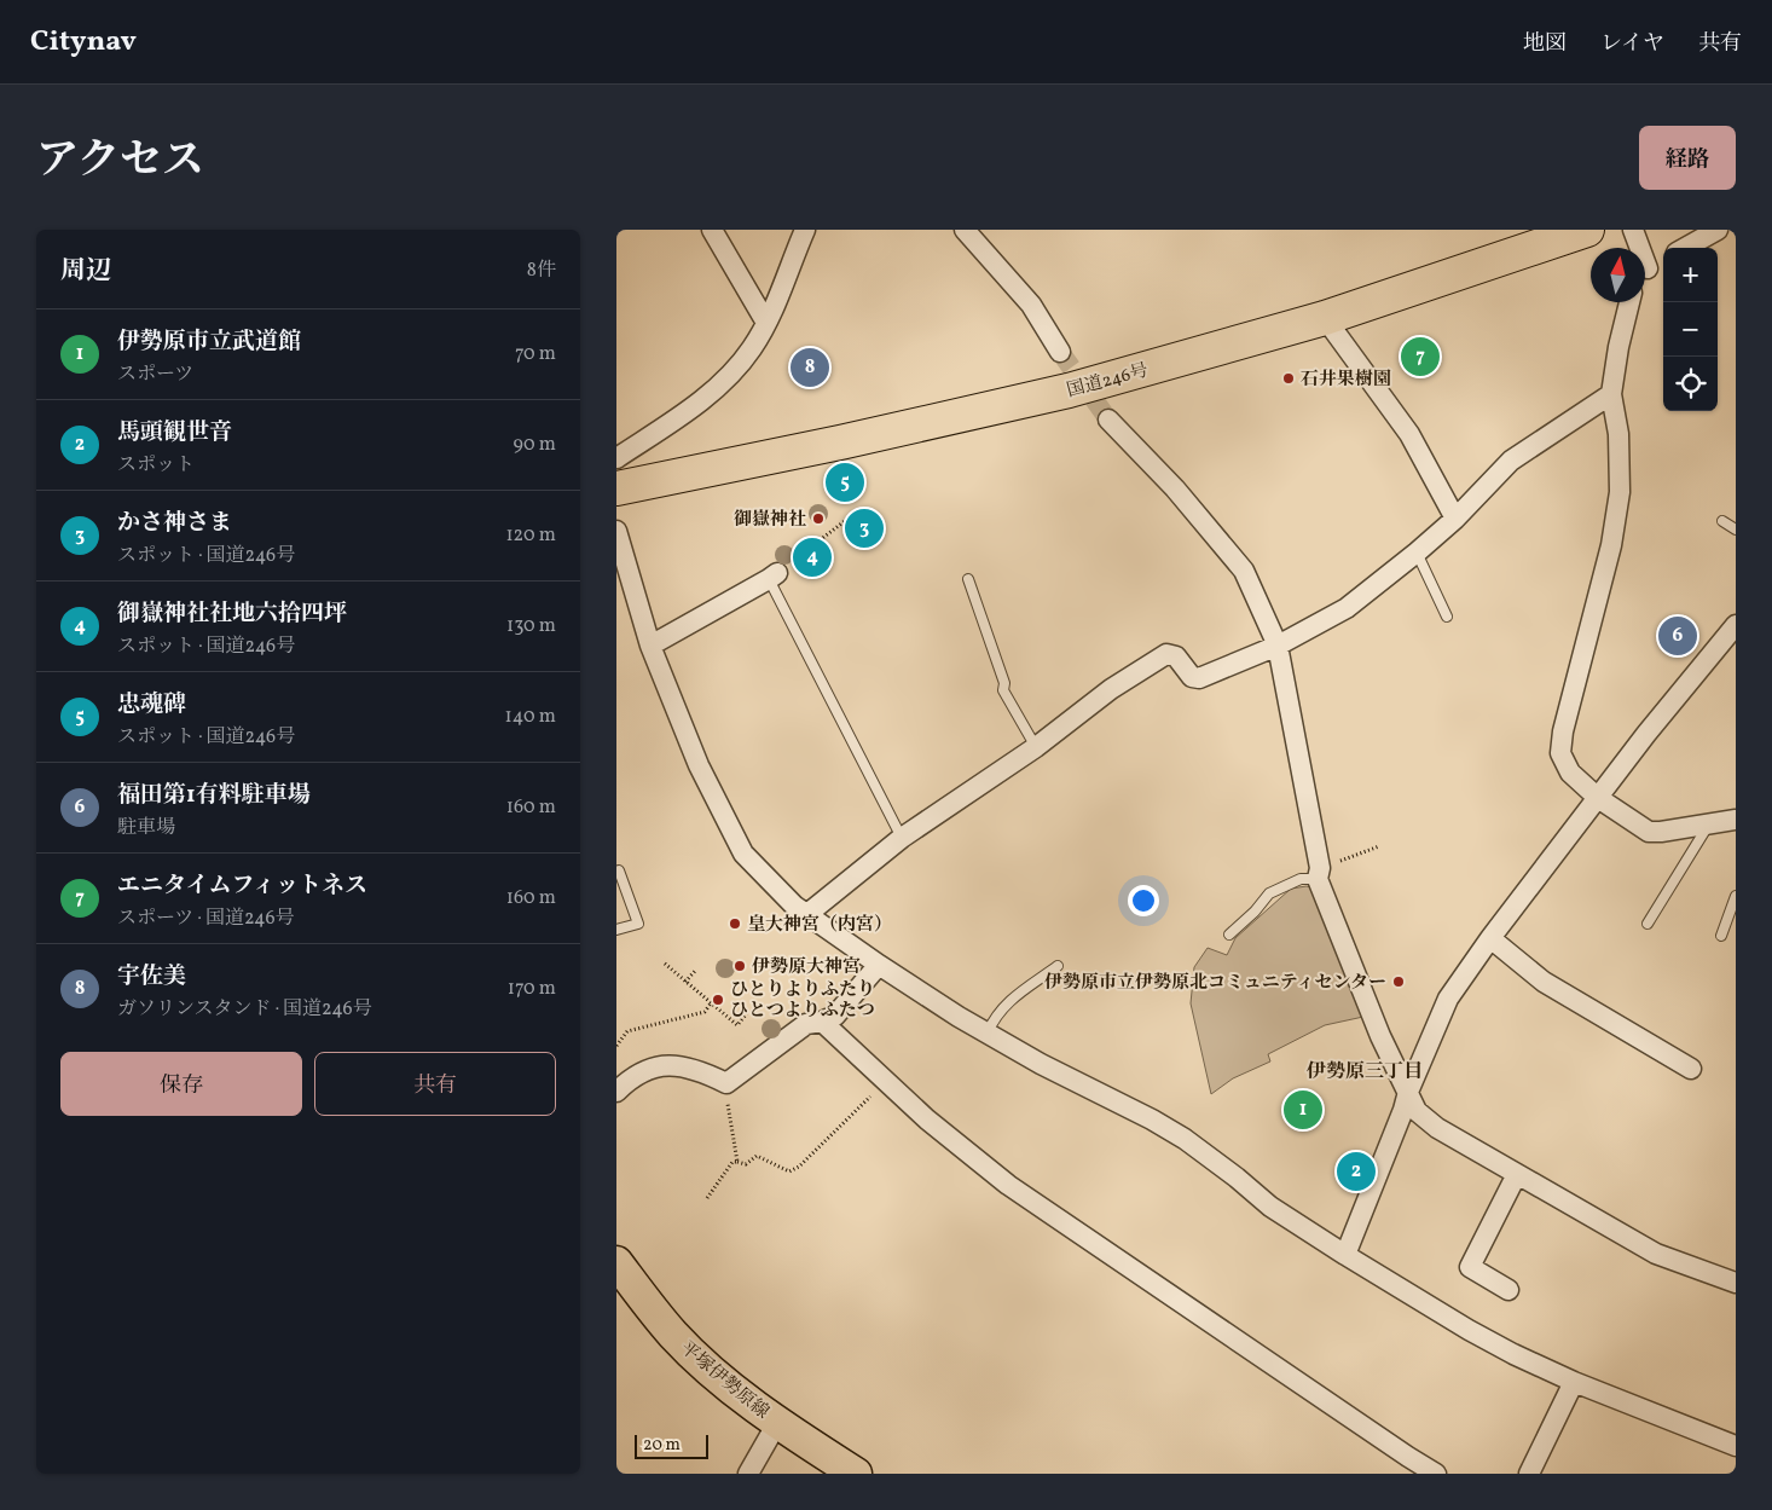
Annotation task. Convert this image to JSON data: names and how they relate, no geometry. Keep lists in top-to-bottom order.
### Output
{
  "streets": {
    "highway": ["国道246号"],
    "main road": ["平塚伊勢原線"]
  },
  "districts": ["伊勢原三丁目"],
  "places": [
    "石井果樹園",
    "御嶽神社",
    "皇大神宮（内宮）",
    "伊勢原大神宮",
    "伊勢原市立伊勢原北コミュニティセンター",
    "ひとりよりふたり ひとつよりふたつ"
  ],
  "scale_bar": "20 m",
  "north": "top",
  "page": {
    "header": "Citynav",
    "nav": ["地図", "レイヤ", "共有"],
    "title": "アクセス",
    "buttons": [
      "経路",
      ["保存", "共有"]
    ],
    "heading": ["周辺", "8件"],
    "map_buttons": ["+", "−"],
    "list": [
      {
        "mark": "1",
        "name": "伊勢原市立武道館",
        "note": "スポーツ",
        "value": "70 m"
      },
      {
        "mark": "2",
        "name": "馬頭観世音",
        "note": "スポット",
        "value": "90 m"
      },
      {
        "mark": "3",
        "name": "かさ神さま",
        "note": "スポット · 国道246号",
        "value": "120 m"
      },
      {
        "mark": "4",
        "name": "御嶽神社社地六拾四坪",
        "note": "スポット · 国道246号",
        "value": "130 m"
      },
      {
        "mark": "5",
        "name": "忠魂碑",
        "note": "スポット · 国道246号",
        "value": "140 m"
      },
      {
        "mark": "6",
        "name": "福田第1有料駐車場",
        "note": "駐車場",
        "value": "160 m"
      },
      {
        "mark": "7",
        "name": "エニタイムフィットネス",
        "note": "スポーツ · 国道246号",
        "value": "160 m"
      },
      {
        "mark": "8",
        "name": "宇佐美",
        "note": "ガソリンスタンド · 国道246号",
        "value": "170 m"
      }
    ],
    "pins": [
      "7",
      "8",
      "5",
      "3",
      "4",
      "6",
      "1",
      "2"
    ],
    "scale": "20 m"
  }
}
